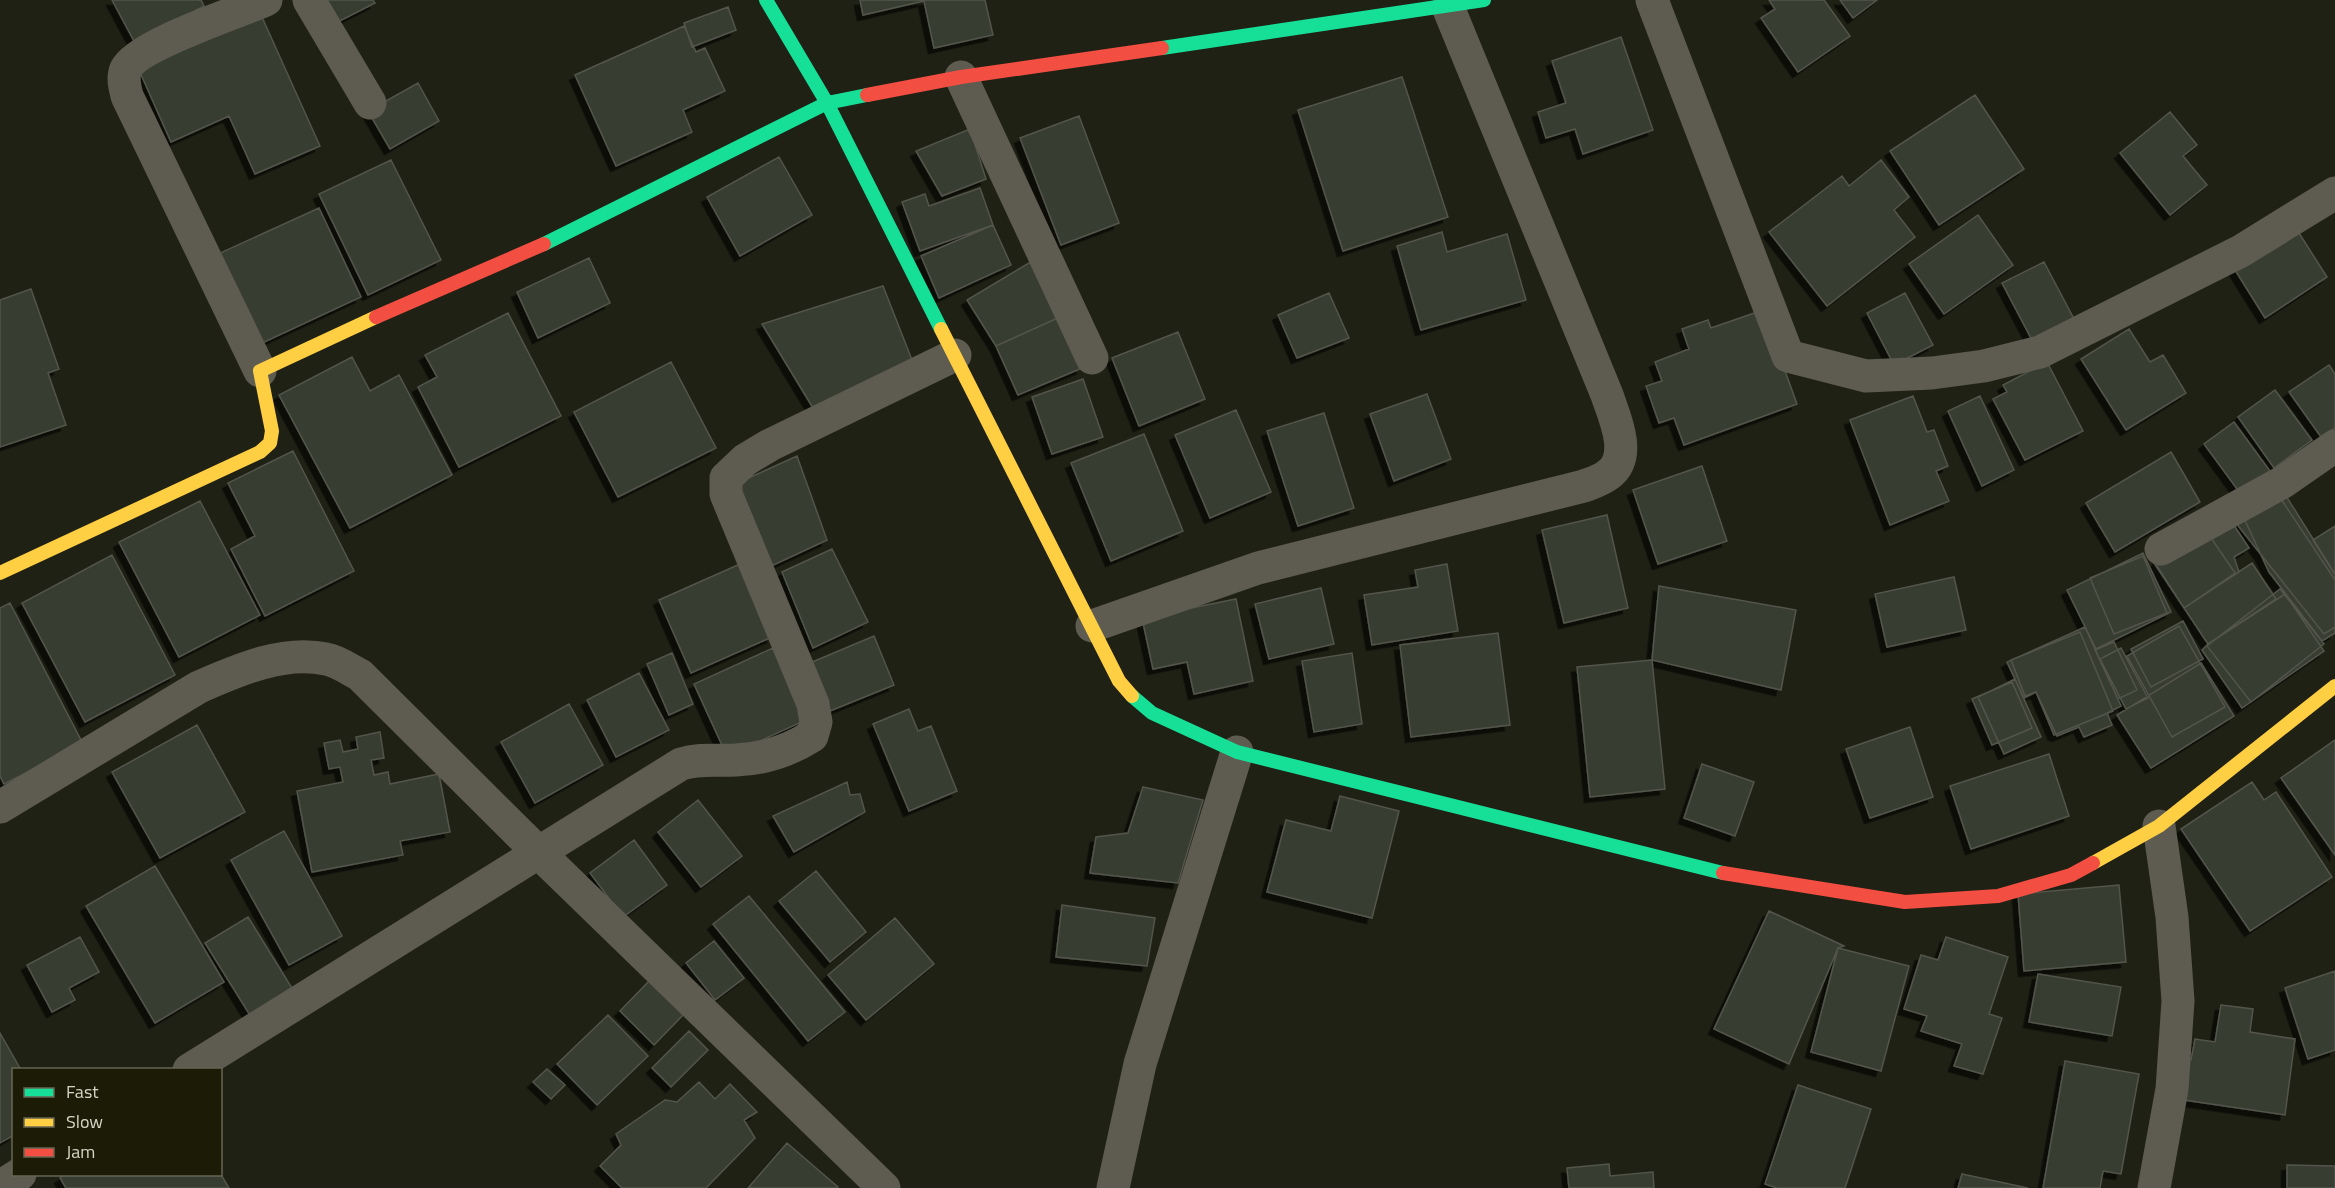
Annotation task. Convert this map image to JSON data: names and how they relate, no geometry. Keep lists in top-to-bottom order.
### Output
{
  "legend": ["Fast", "Slow", "Jam"]
}
